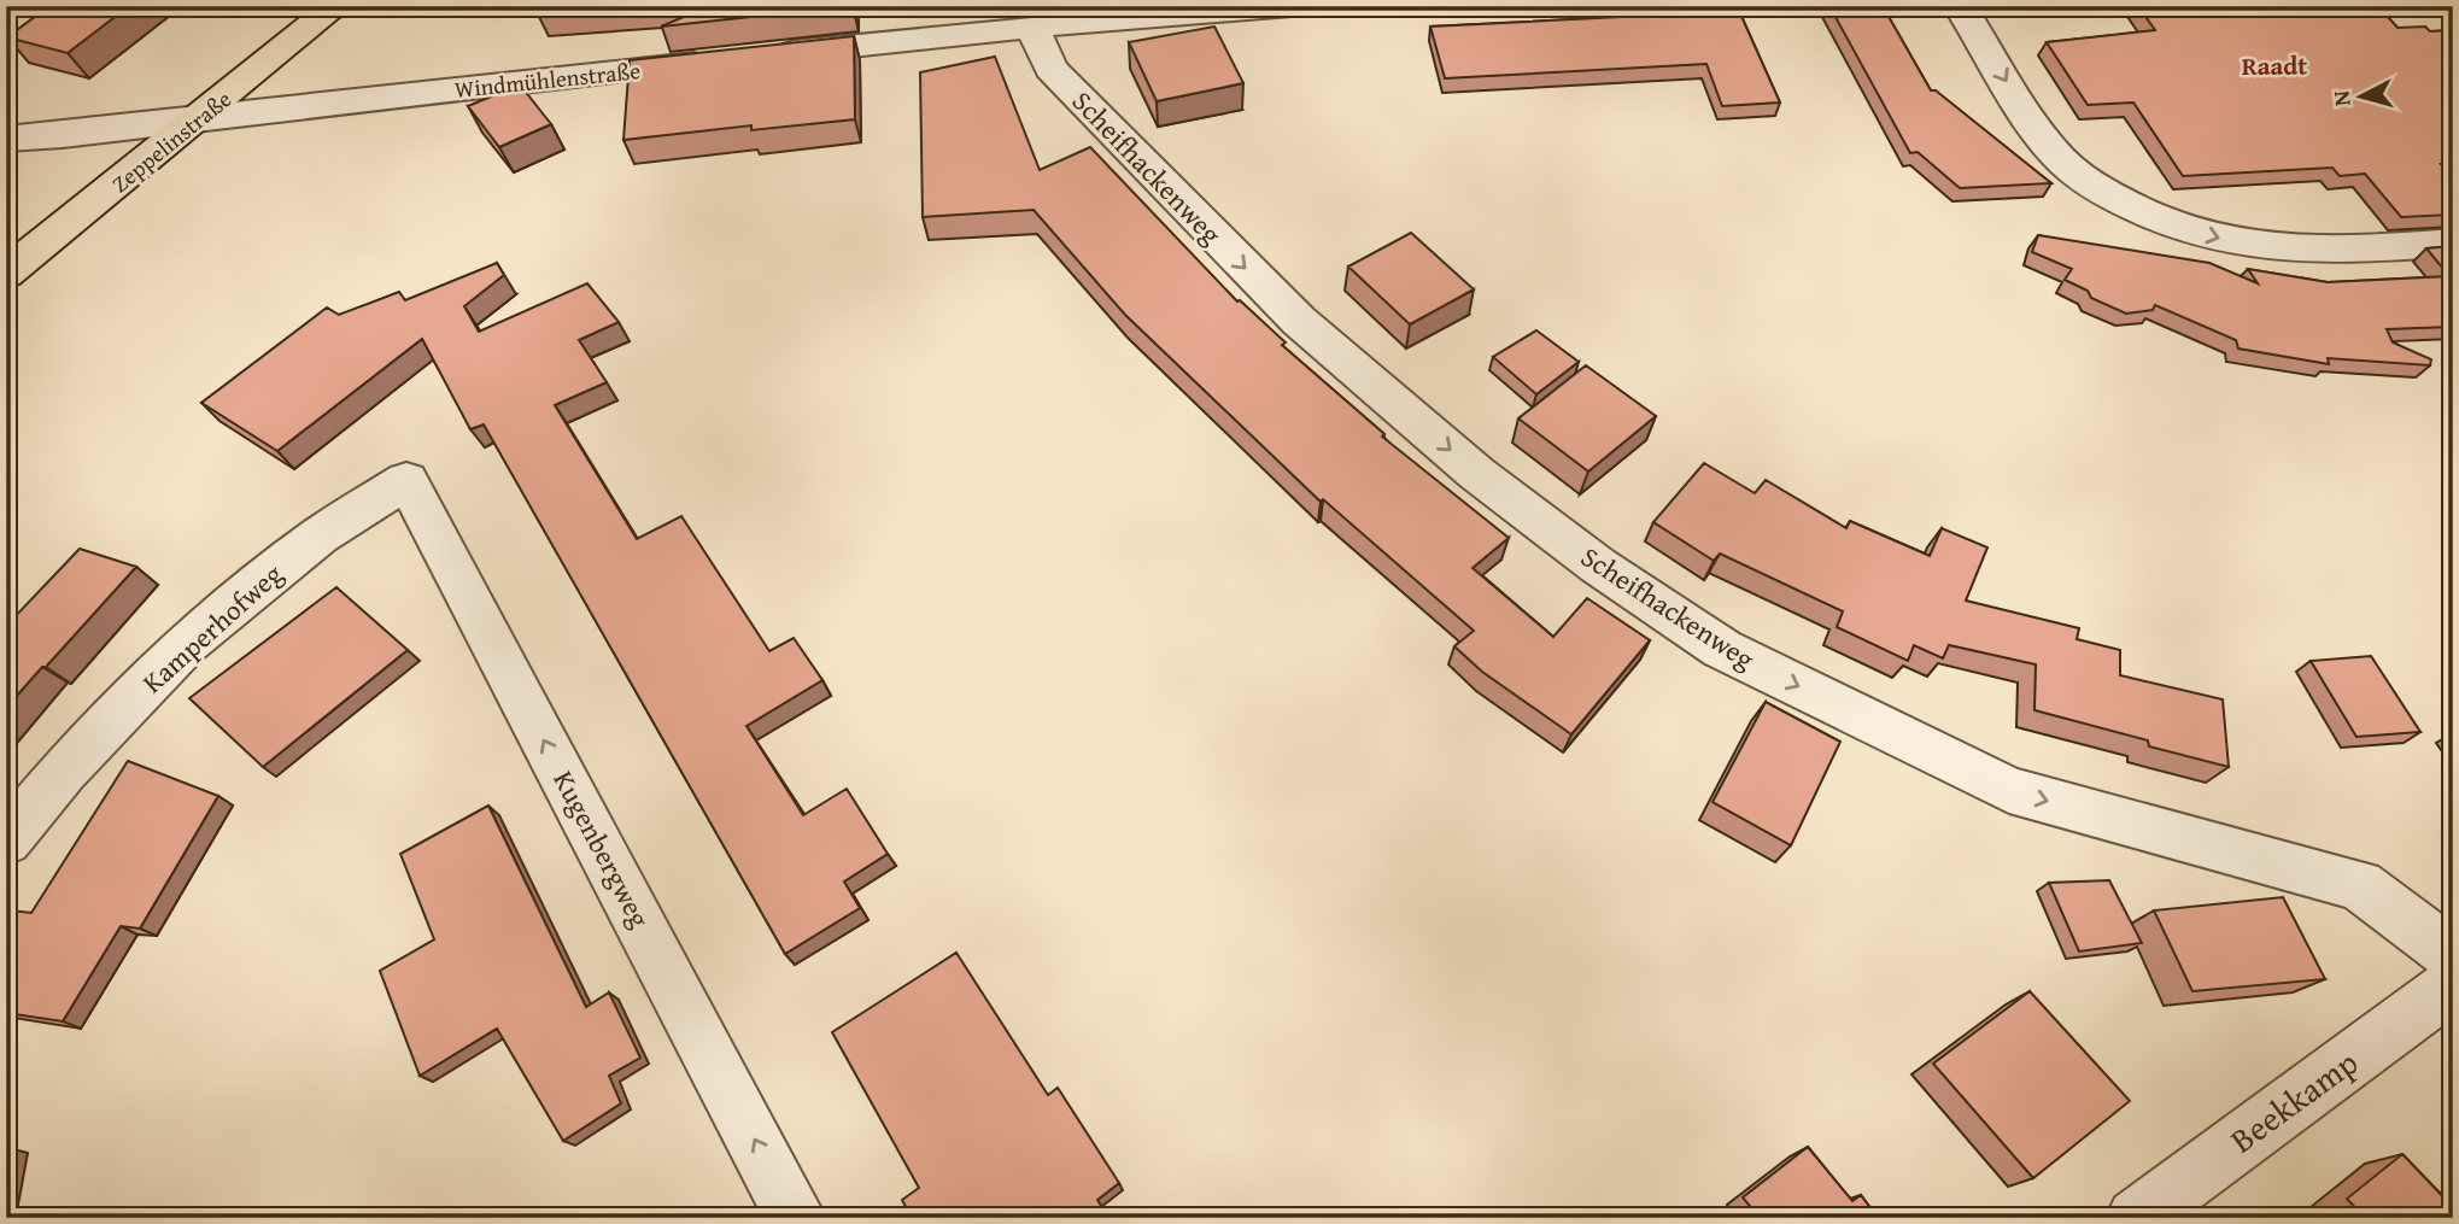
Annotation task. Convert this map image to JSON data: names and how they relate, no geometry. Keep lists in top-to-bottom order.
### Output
{
  "streets": {
    "main road": ["Zeppelinstraße"],
    "street": [
      "Windmühlenstraße",
      "Scheifhackenweg",
      "Kamperhofweg",
      "Kugenbergweg",
      "Beekkamp"
    ]
  },
  "crossings": [
    ["Windmühlenstraße", "Zeppelinstraße"],
    ["Kamperhofweg", "Kugenbergweg"]
  ],
  "one_way": ["Scheifhackenweg", "Kugenbergweg"],
  "districts": ["Raadt"],
  "north": "left"
}
